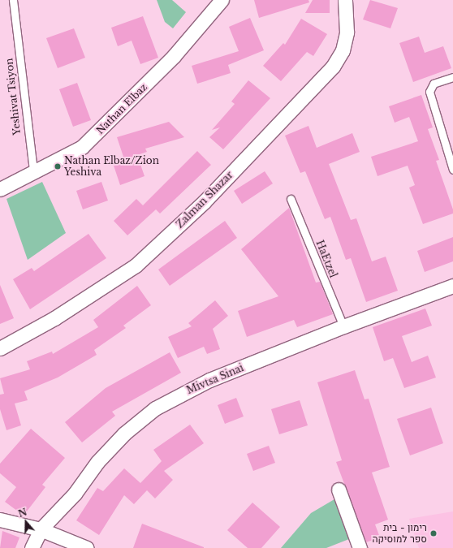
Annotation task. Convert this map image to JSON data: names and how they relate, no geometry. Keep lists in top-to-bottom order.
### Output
{
  "streets": {
    "street": ["Nathan Elbaz", "Zalman Shazar", "Mivtsa Sinai"],
    "lane": ["Yeshivat Tsiyon", "HaEtzel"]
  },
  "crossings": [
    ["Yeshivat Tsiyon", "Nathan Elbaz"],
    ["HaEtzel", "Mivtsa Sinai"]
  ],
  "places": ["Nathan Elbaz/Zion Yeshiva", "רימון - בית ספר למוסיקה"],
  "north": "top"
}
